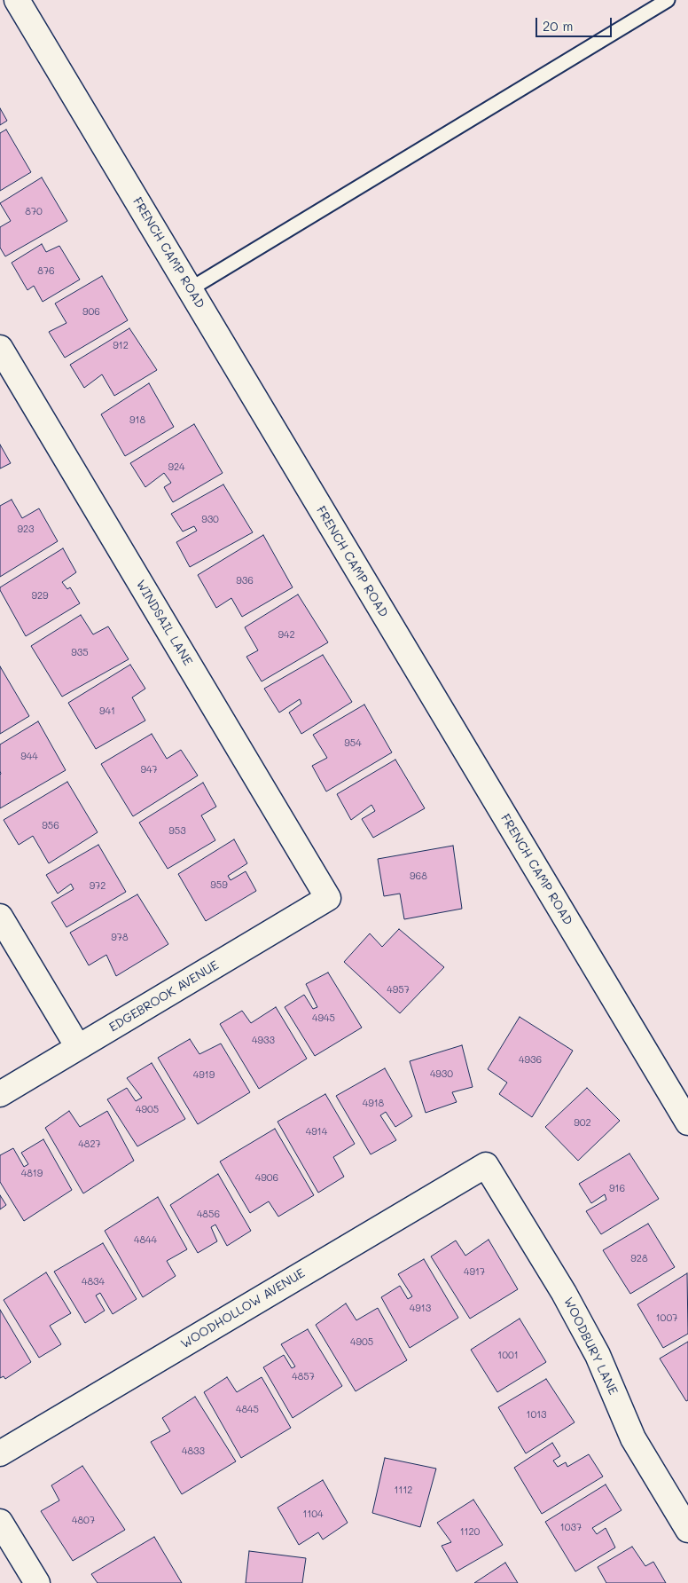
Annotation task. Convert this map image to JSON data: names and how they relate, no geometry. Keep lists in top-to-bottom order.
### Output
{
  "streets": {
    "street": [
      "FRENCH CAMP ROAD",
      "WINDSAIL LANE",
      "EDGEBROOK AVENUE",
      "WOODHOLLOW AVENUE",
      "WOODBURY LANE"
    ]
  },
  "crossings": [
    ["WINDSAIL LANE", "EDGEBROOK AVENUE"],
    ["WOODHOLLOW AVENUE", "WOODBURY LANE"]
  ],
  "house_numbers": [
    "870",
    "876",
    "906",
    "912",
    "918",
    "924",
    "930",
    "923",
    "936",
    "929",
    "942",
    "935",
    "941",
    "954",
    "944",
    "947",
    "956",
    "953",
    "968",
    "959",
    "972",
    "978",
    "4957",
    "4945",
    "4933",
    "4936",
    "4930",
    "4919",
    "4918",
    "4905",
    "902",
    "4914",
    "4827",
    "4819",
    "4906",
    "916",
    "4856",
    "4844",
    "928",
    "4917",
    "4834",
    "4913",
    "1007",
    "4905",
    "1001",
    "4857",
    "4845",
    "1013",
    "4833",
    "1112",
    "1104",
    "4807",
    "1037",
    "1120"
  ],
  "scale_bar": "20 m"
}
